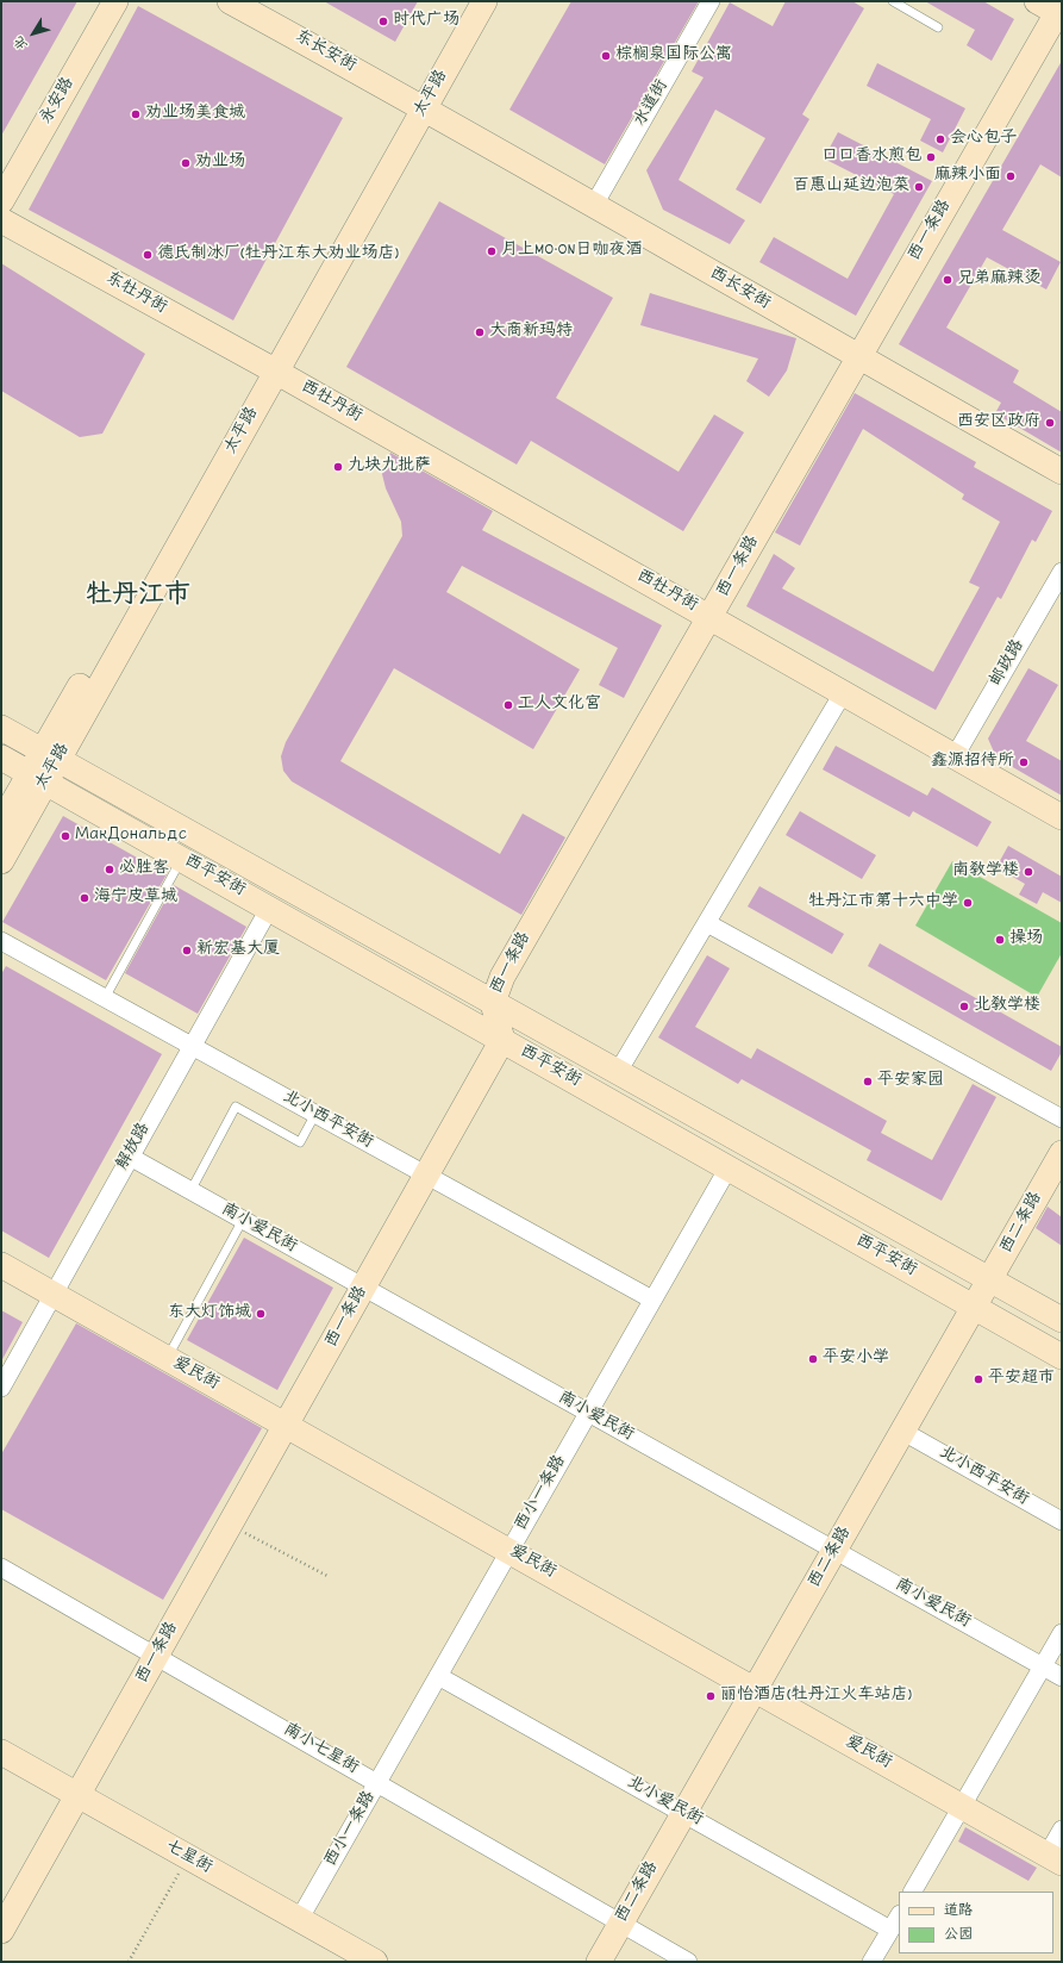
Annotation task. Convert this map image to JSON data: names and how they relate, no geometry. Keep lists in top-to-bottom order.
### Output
{
  "streets": {
    "street": [
      "东长安街",
      "太平路",
      "永安路",
      "水道街",
      "西一条路",
      "西长安街",
      "东牡丹街",
      "西牡丹街",
      "邮政路",
      "西平安街",
      "北小西平安街",
      "解放路",
      "西二条路",
      "南小爱民街",
      "爱民街",
      "西小一条路",
      "南小七星街",
      "北小爱民街",
      "七星街"
    ]
  },
  "crossings": [
    ["东长安街", "太平路"],
    ["东长安街", "西长安街"],
    ["太平路", "西长安街"],
    ["太平路", "东牡丹街"],
    ["太平路", "西牡丹街"],
    ["太平路", "西平安街"],
    ["水道街", "西长安街"],
    ["西一条路", "西长安街"],
    ["西一条路", "西牡丹街"],
    ["西一条路", "西平安街"],
    ["西一条路", "北小西平安街"],
    ["西一条路", "南小爱民街"],
    ["西一条路", "爱民街"],
    ["西一条路", "南小七星街"],
    ["西一条路", "七星街"],
    ["东牡丹街", "西牡丹街"],
    ["西牡丹街", "邮政路"],
    ["西平安街", "解放路"],
    ["西平安街", "西二条路"],
    ["西平安街", "西小一条路"],
    ["北小西平安街", "解放路"],
    ["北小西平安街", "西二条路"],
    ["北小西平安街", "西小一条路"],
    ["解放路", "南小爱民街"],
    ["解放路", "爱民街"],
    ["西二条路", "南小爱民街"],
    ["西二条路", "爱民街"],
    ["西二条路", "南小七星街"],
    ["西二条路", "北小爱民街"],
    ["南小爱民街", "西小一条路"],
    ["爱民街", "西小一条路"],
    ["西小一条路", "南小七星街"],
    ["西小一条路", "北小爱民街"],
    ["西小一条路", "七星街"]
  ],
  "districts": ["牡丹江市"],
  "places": [
    "时代广场",
    "棕榈泉国际公寓",
    "劝业场美食城",
    "会心包子",
    "口口香水煎包",
    "劝业场",
    "麻辣小面",
    "百惠山延边泡菜",
    "月上MO·ON日咖夜酒",
    "德氏制冰厂(牡丹江东大劝业场店)",
    "兄弟麻辣烫",
    "大商新玛特",
    "西安区政府",
    "九块九批萨",
    "工人文化宫",
    "鑫源招待所",
    "МакДональдс",
    "必胜客",
    "南教学楼",
    "海宁皮草城",
    "牡丹江市第十六中学",
    "操场",
    "新宏基大厦",
    "北教学楼",
    "平安家园",
    "东大灯饰城",
    "平安小学",
    "平安超市",
    "丽怡酒店(牡丹江火车站店)"
  ],
  "legend": ["道路", "公园"],
  "north": "bottom left"
}
